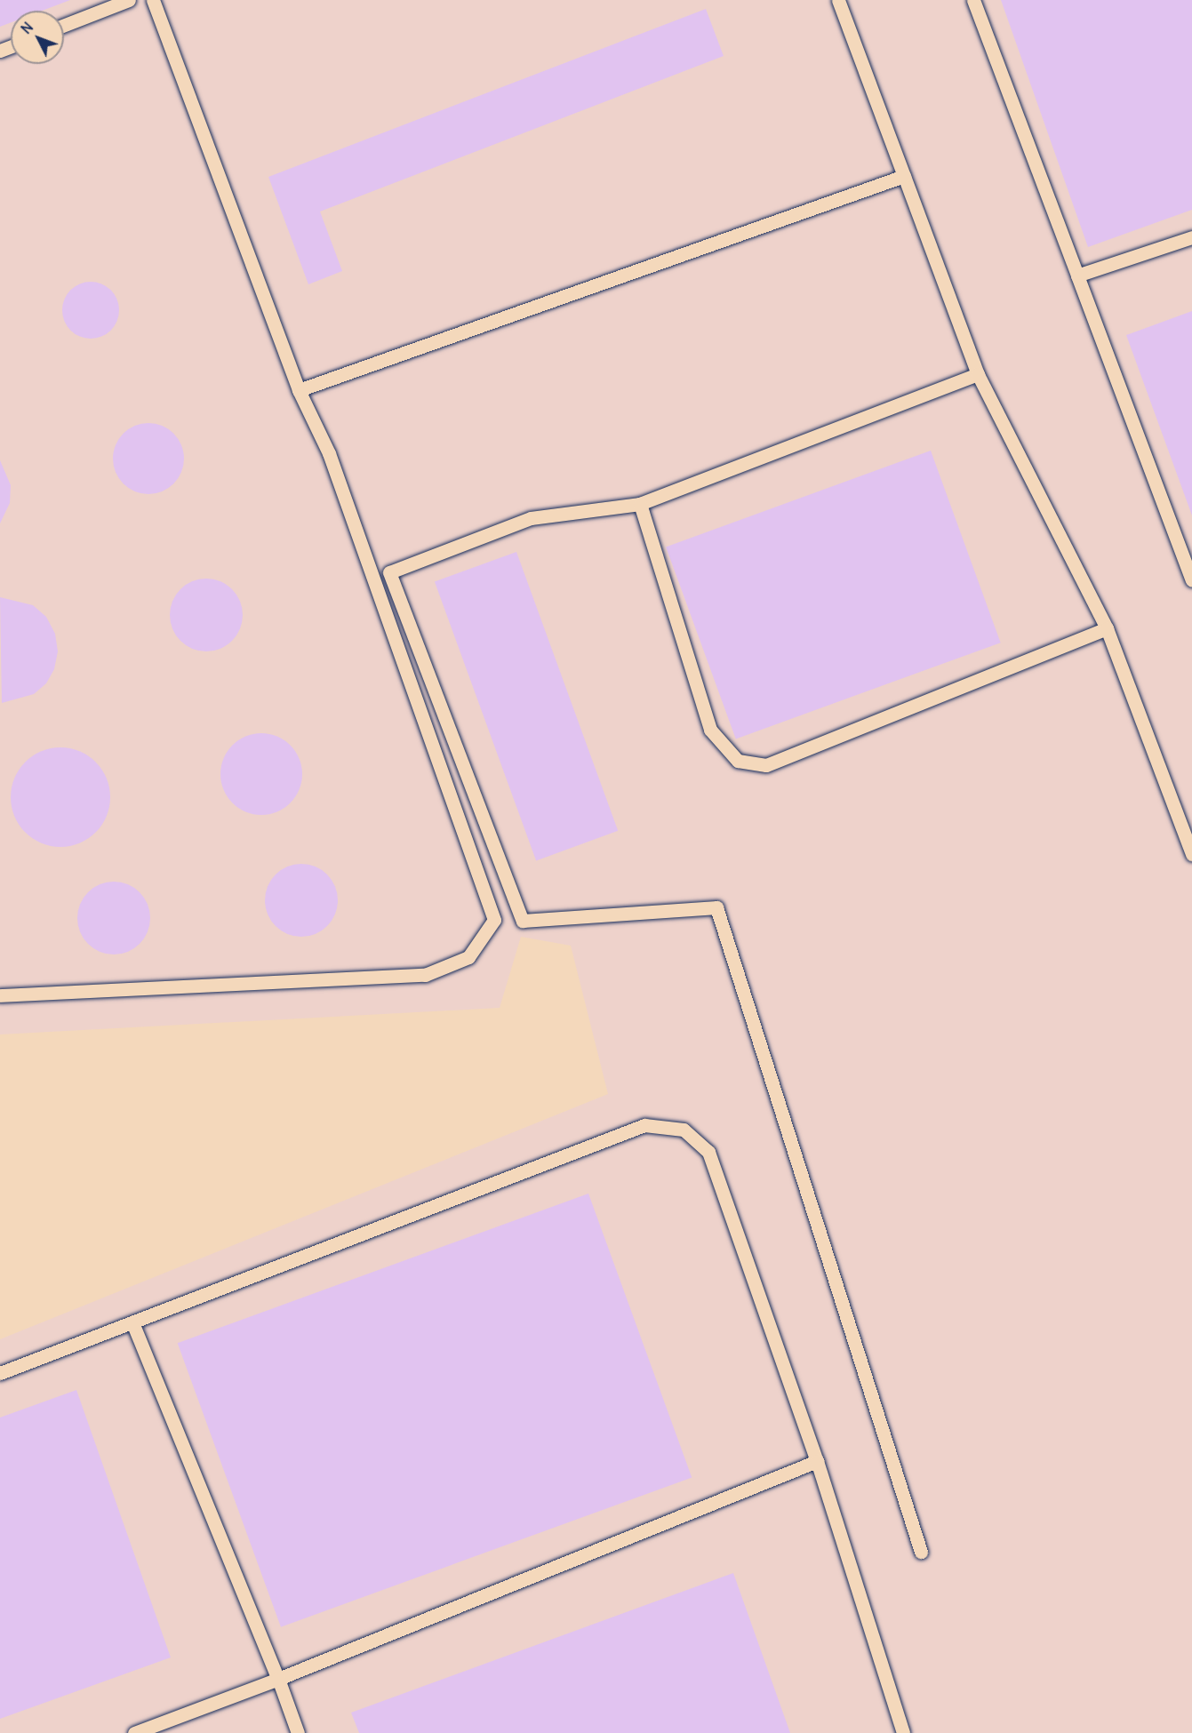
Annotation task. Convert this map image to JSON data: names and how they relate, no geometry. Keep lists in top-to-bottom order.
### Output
{
  "north": "top left"
}
